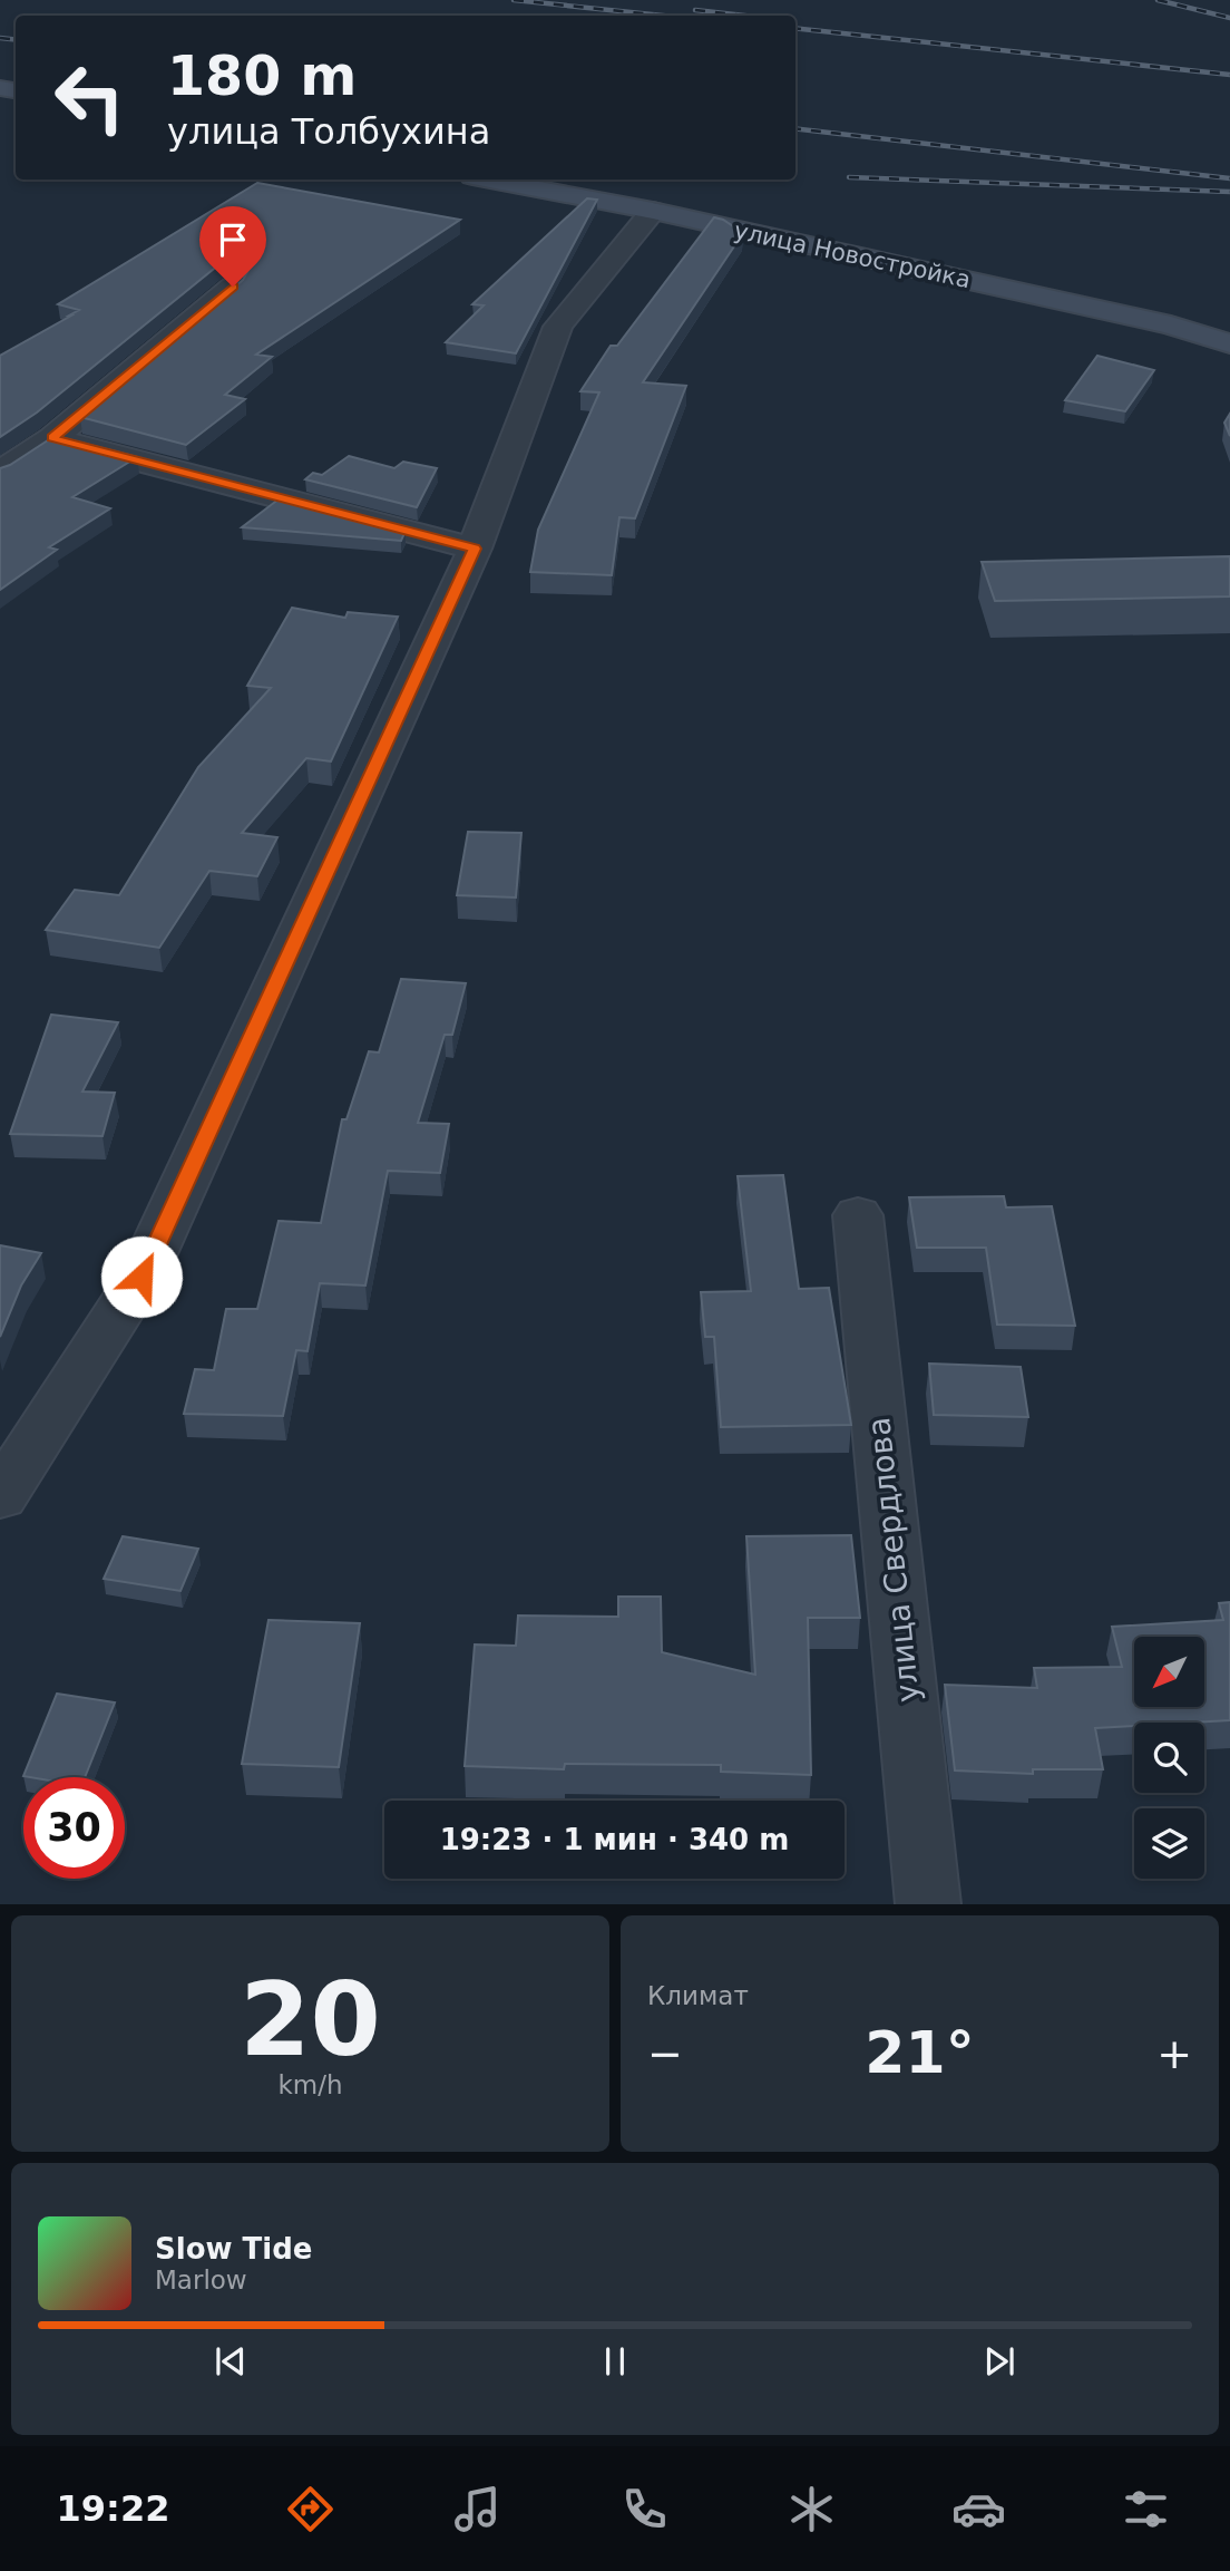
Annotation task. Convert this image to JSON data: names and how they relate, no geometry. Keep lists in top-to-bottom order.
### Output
{
  "streets": {
    "main road": ["улица Новостройка"],
    "street": ["улица Свердлова"]
  },
  "north": "bottom left",
  "page": {
    "turn": ["180 m", "улица Толбухина"],
    "limit": "30",
    "trip": "19:23 · 1 мин · 340 m",
    "tile": [
      ["20", "km/h"],
      "Климат"
    ],
    "heat": ["−", "21°", "+"],
    "song": ["Slow Tide", "Marlow"],
    "tabs": "19:22"
  }
}
